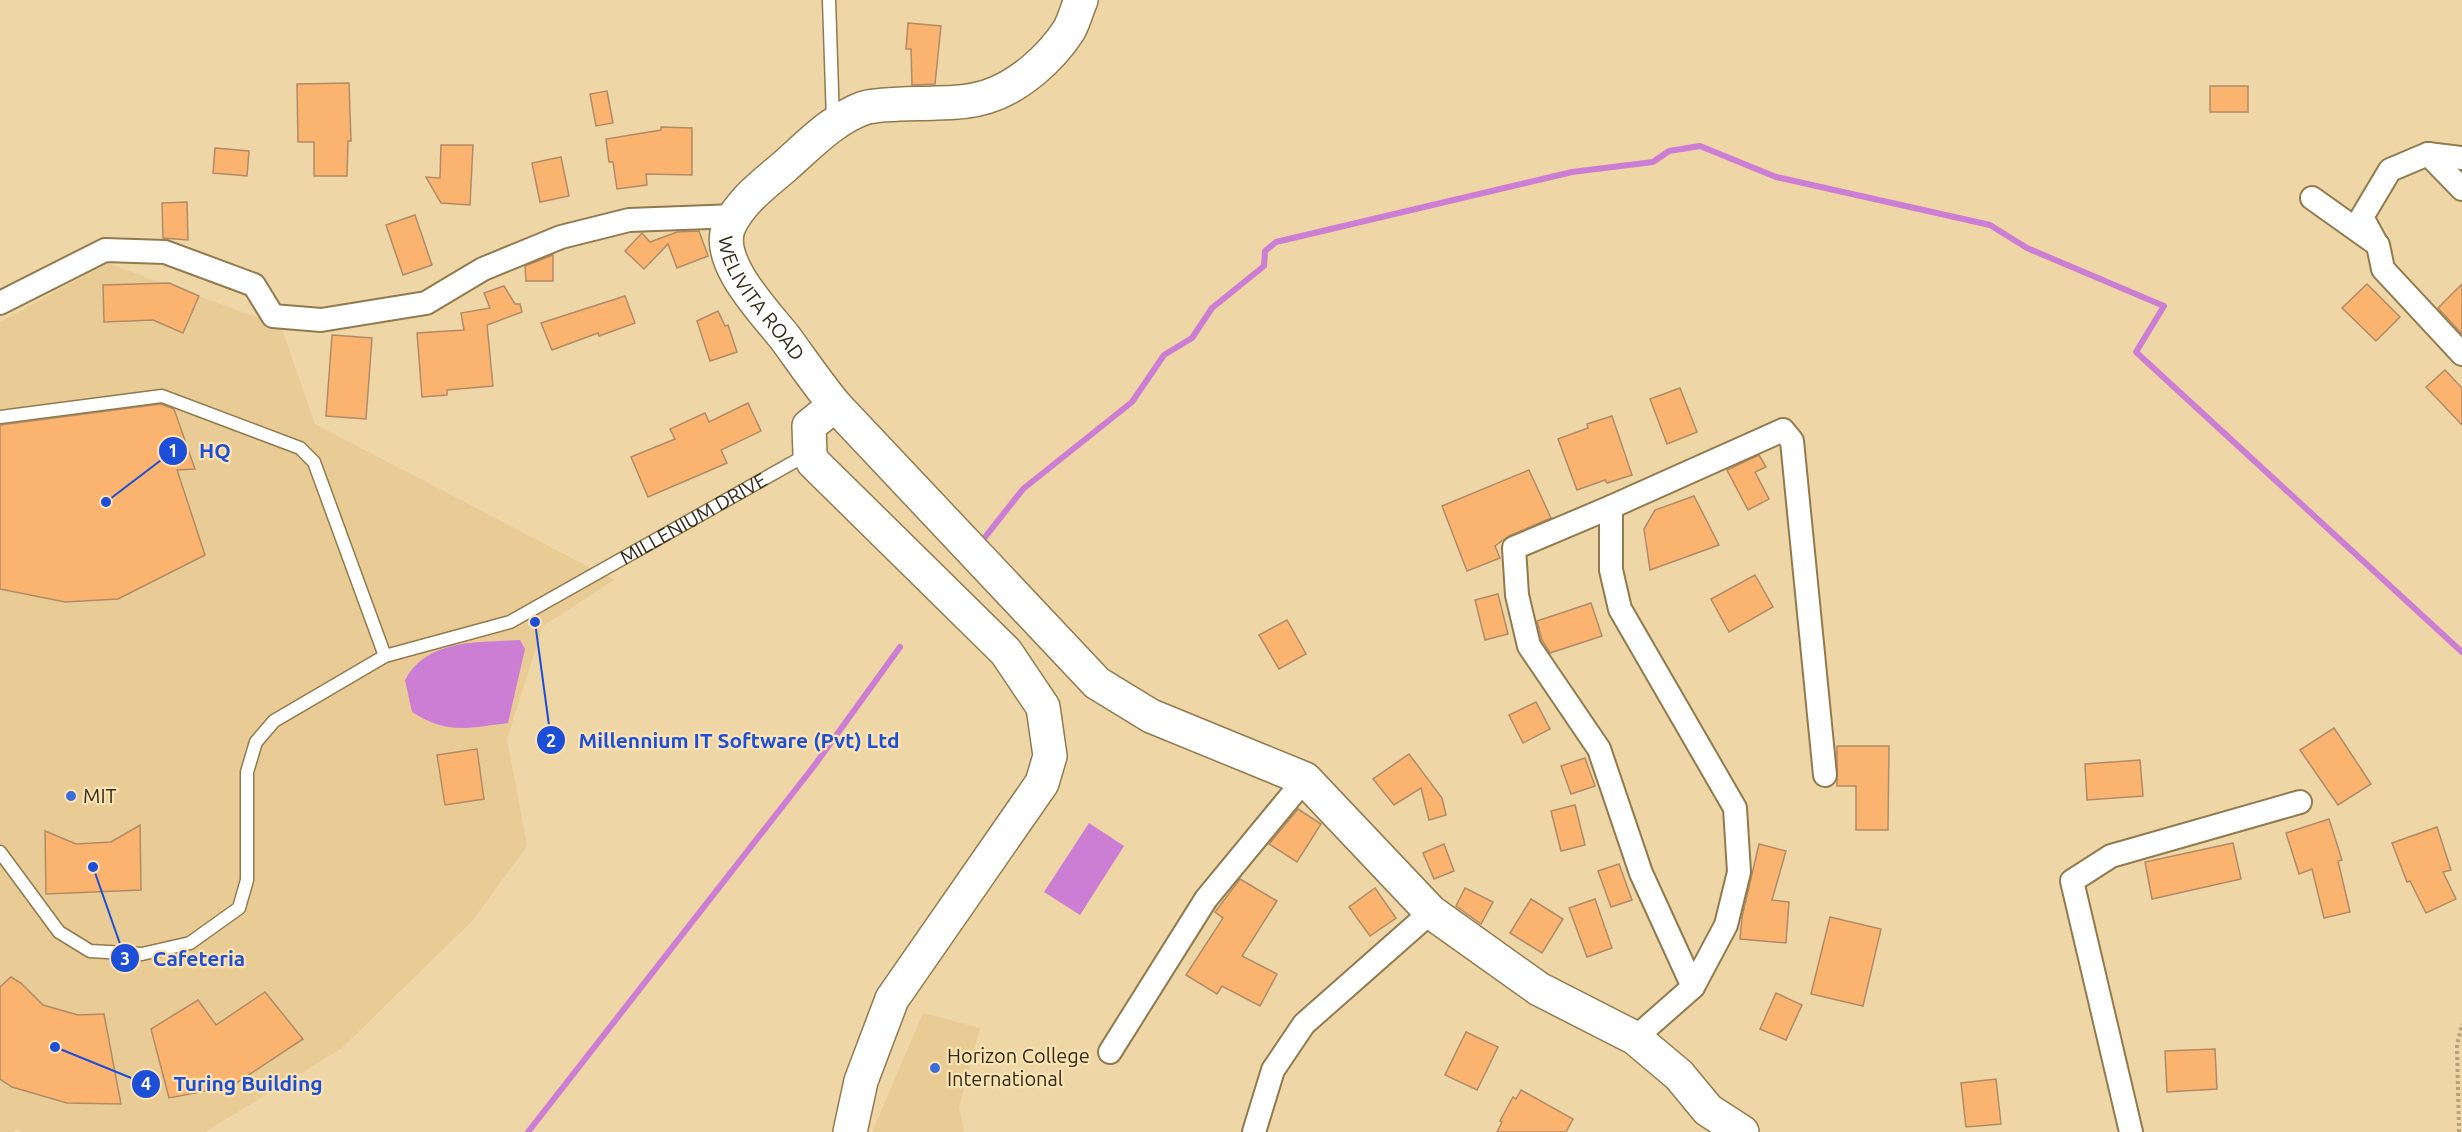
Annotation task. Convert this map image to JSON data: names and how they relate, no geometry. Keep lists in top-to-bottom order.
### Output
{
  "streets": {
    "street": ["WELIVITA ROAD"],
    "lane": ["MILLENIUM DRIVE"]
  },
  "places": [
    "HQ",
    "Millennium IT Software (Pvt) Ltd",
    "MIT",
    "Cafeteria",
    "Turing Building",
    "Horizon College International"
  ]
}
